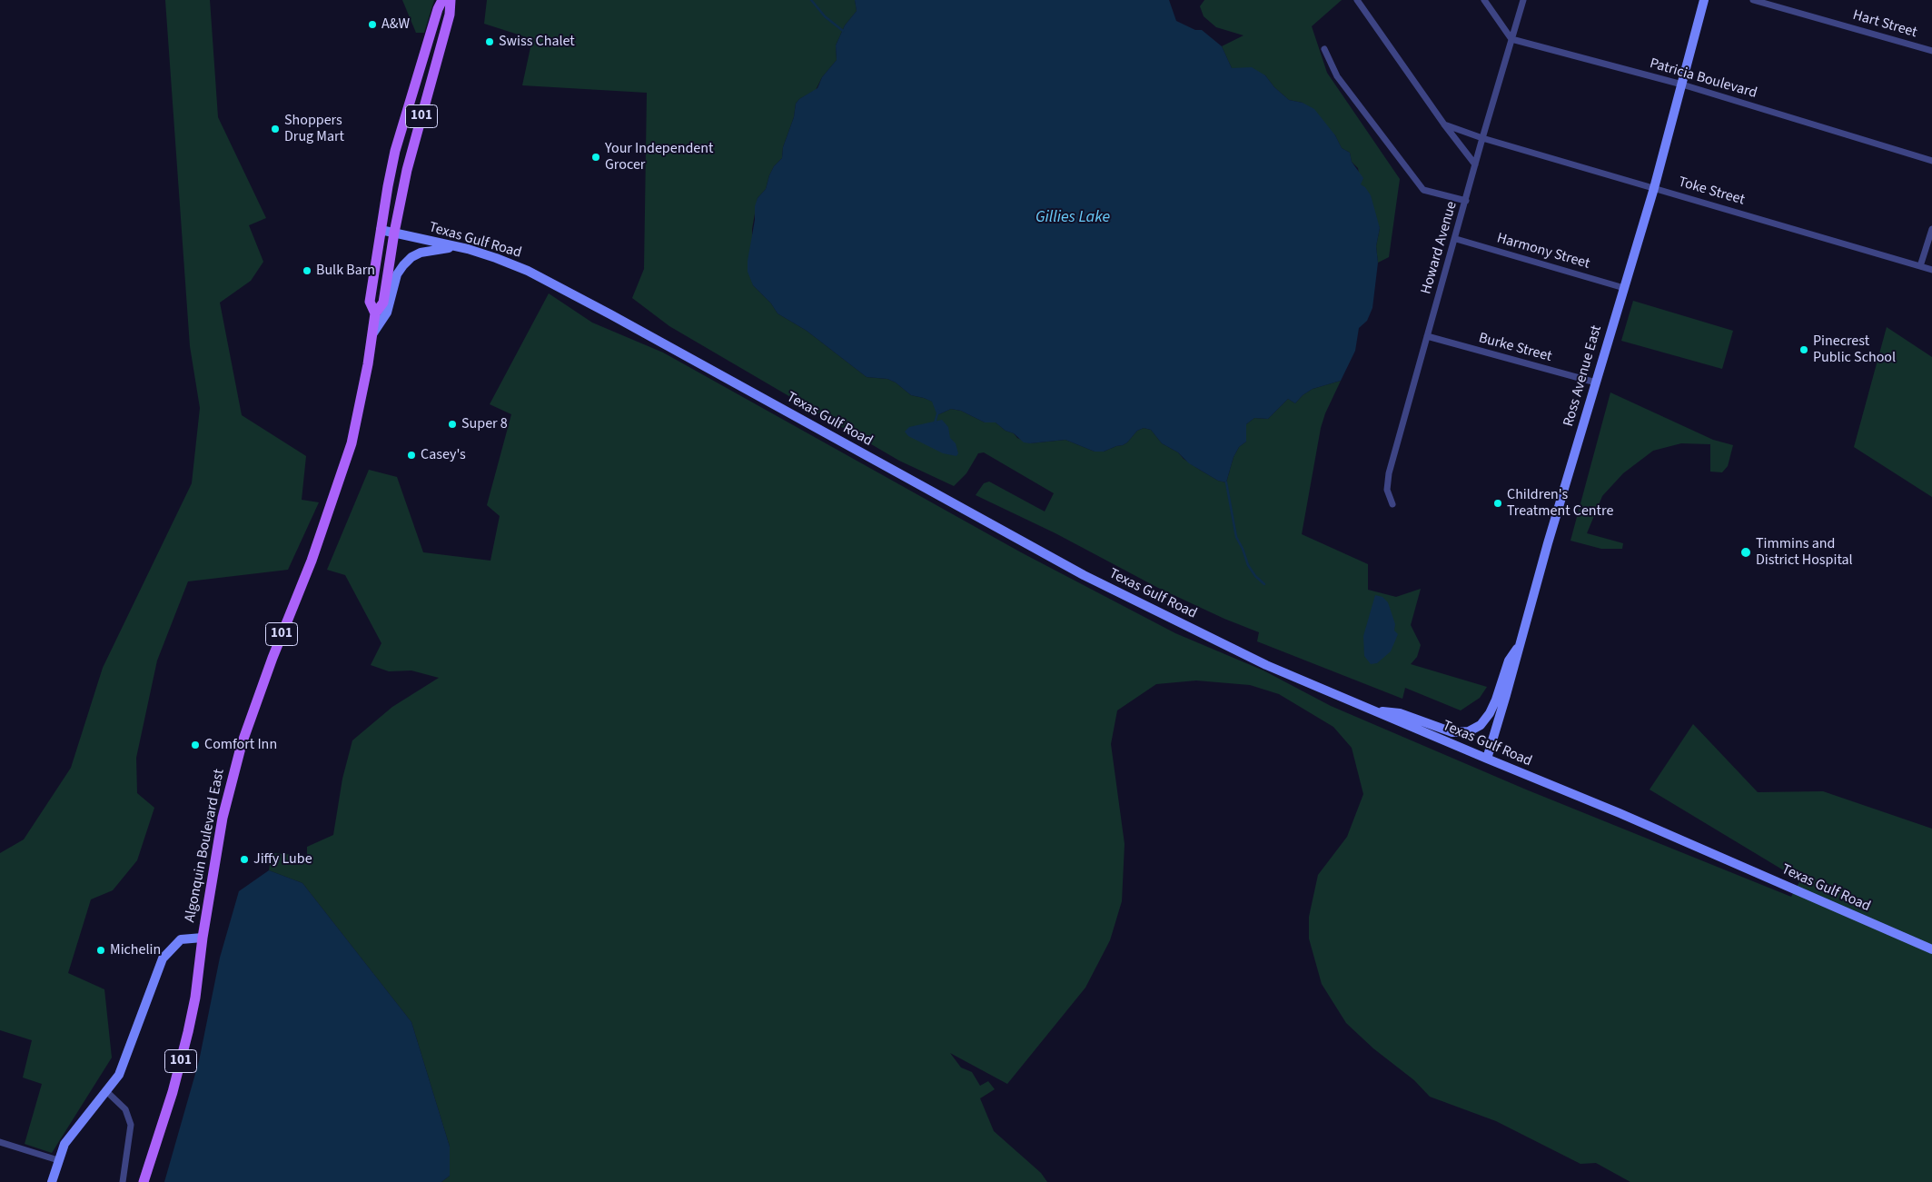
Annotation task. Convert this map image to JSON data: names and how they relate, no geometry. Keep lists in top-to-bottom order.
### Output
{
  "streets": {
    "main road": [
      "101",
      "Texas Gulf Road",
      "Ross Avenue East",
      "Algonquin Boulevard East"
    ],
    "street": [
      "Hart Street",
      "Patricia Boulevard",
      "Toke Street",
      "Howard Avenue",
      "Harmony Street",
      "Burke Street"
    ]
  },
  "crossings": [
    ["Patricia Boulevard", "Howard Avenue"],
    ["Patricia Boulevard", "Ross Avenue East"],
    ["101", "Algonquin Boulevard East"],
    ["Toke Street", "Howard Avenue"],
    ["Toke Street", "Ross Avenue East"],
    ["Texas Gulf Road", "Ross Avenue East"],
    ["Texas Gulf Road", "Algonquin Boulevard East"],
    ["Howard Avenue", "Harmony Street"],
    ["Howard Avenue", "Burke Street"],
    ["Harmony Street", "Ross Avenue East"],
    ["Burke Street", "Ross Avenue East"]
  ],
  "water": ["Gillies Lake"],
  "places": [
    "A&W",
    "Swiss Chalet",
    "Shoppers Drug Mart",
    "Your Independent Grocer",
    "Bulk Barn",
    "Pinecrest Public School",
    "Super 8",
    "Casey's",
    "Children's Treatment Centre",
    "Timmins and District Hospital",
    "Comfort Inn",
    "Jiffy Lube",
    "Michelin"
  ]
}
